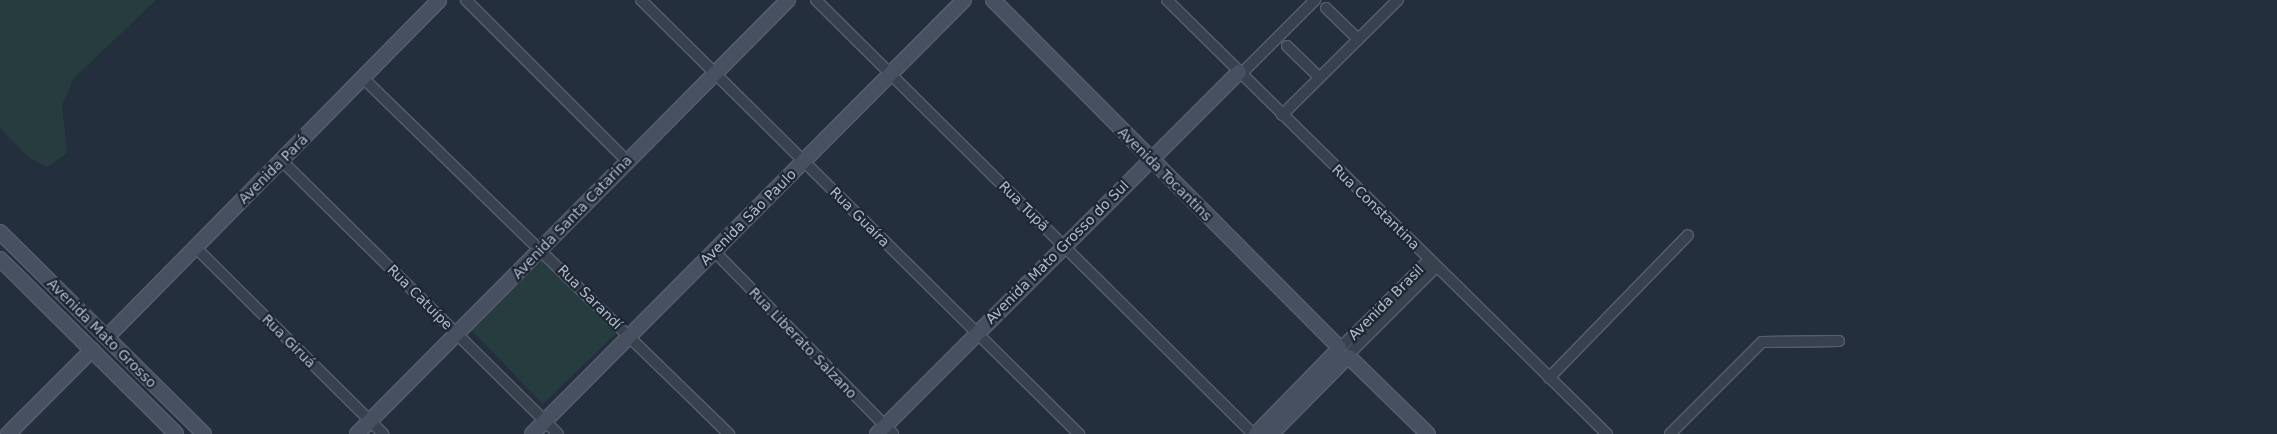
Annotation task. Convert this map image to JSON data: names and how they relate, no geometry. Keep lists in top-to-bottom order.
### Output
{
  "streets": {
    "street": [
      "Avenida Pará",
      "Avenida Tocantins",
      "Rua Tupã",
      "Rua Constantina",
      "Avenida Santa Catarina",
      "Avenida São Paulo",
      "Rua Guaíra",
      "Avenida Mato Grosso do Sul",
      "Rua Catuípe",
      "Rua Sarandí",
      "Avenida Brasil",
      "Avenida Mato Grosso",
      "Rua Giruá",
      "Rua Liberato Salzano"
    ]
  },
  "crossings": [
    ["Avenida Pará", "Rua Catuípe"],
    ["Avenida Pará", "Rua Sarandí"],
    ["Avenida Pará", "Avenida Mato Grosso"],
    ["Avenida Pará", "Rua Giruá"],
    ["Avenida Tocantins", "Avenida Mato Grosso do Sul"],
    ["Avenida Tocantins", "Avenida Brasil"],
    ["Rua Tupã", "Avenida São Paulo"],
    ["Rua Tupã", "Avenida Mato Grosso do Sul"],
    ["Rua Tupã", "Avenida Brasil"],
    ["Rua Constantina", "Avenida Mato Grosso do Sul"],
    ["Rua Constantina", "Avenida Brasil"],
    ["Avenida Santa Catarina", "Rua Guaíra"],
    ["Avenida Santa Catarina", "Rua Catuípe"],
    ["Avenida Santa Catarina", "Rua Sarandí"],
    ["Avenida Santa Catarina", "Rua Giruá"],
    ["Avenida São Paulo", "Rua Guaíra"],
    ["Avenida São Paulo", "Rua Catuípe"],
    ["Avenida São Paulo", "Rua Sarandí"],
    ["Avenida São Paulo", "Rua Liberato Salzano"],
    ["Rua Guaíra", "Avenida Mato Grosso do Sul"],
    ["Avenida Mato Grosso do Sul", "Rua Liberato Salzano"]
  ]
}
